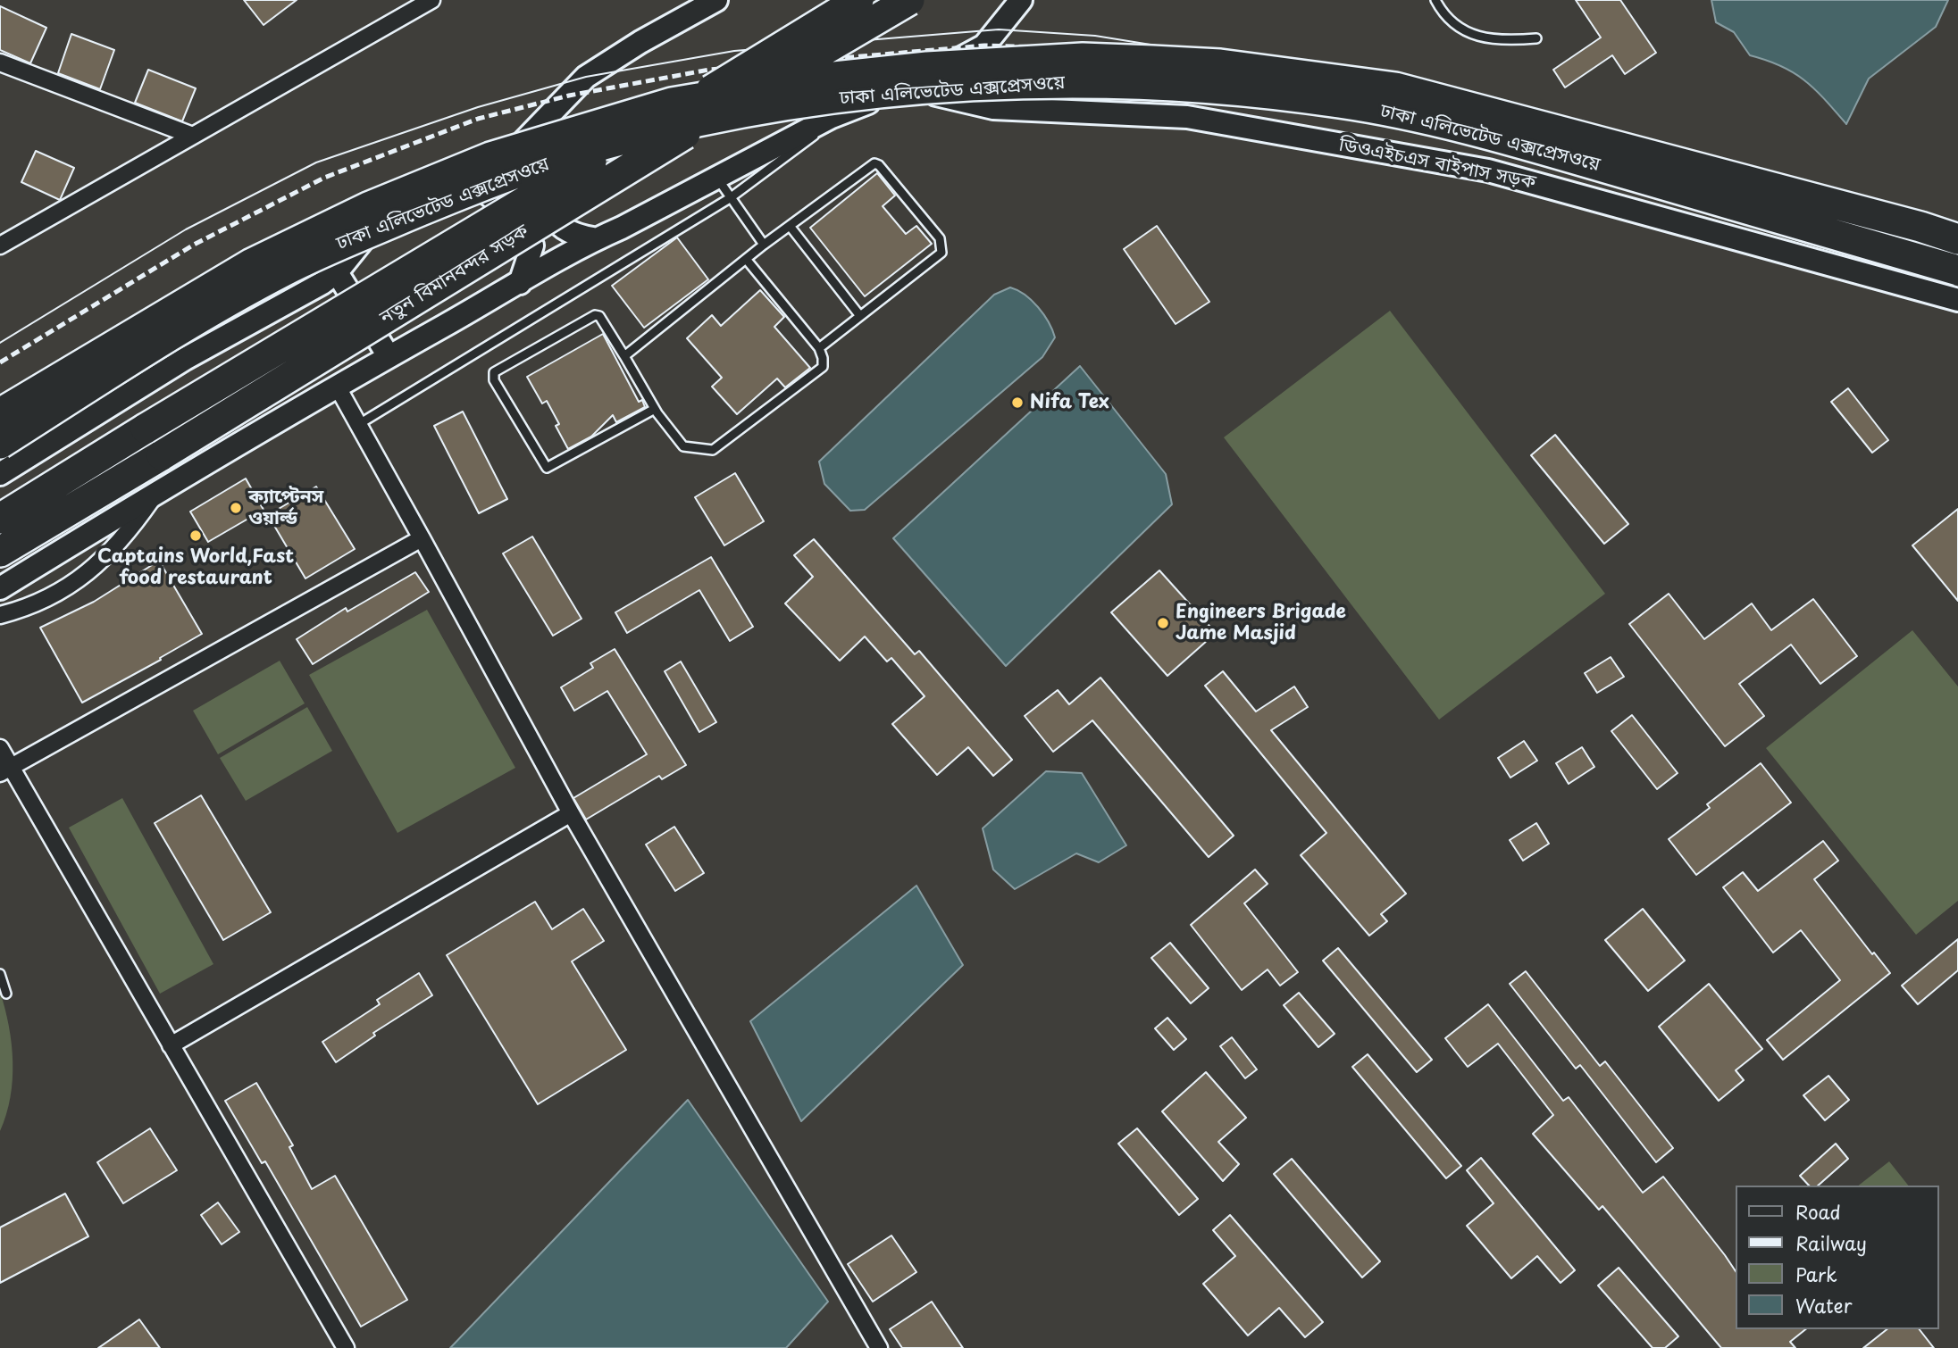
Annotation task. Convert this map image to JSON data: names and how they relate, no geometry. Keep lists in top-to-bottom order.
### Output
{
  "streets": {
    "highway": ["ঢাকা এলিভেটেড এক্সপ্রেসওয়ে", "নতুন বিমানবন্দর সড়ক"],
    "main road": ["ডিওএইচএস বাইপাস সড়ক"]
  },
  "places": [
    "Nifa Tex",
    "ক্যাপ্টেনস ওয়ার্ল্ড",
    "Captains World,Fast food restaurant",
    "Engineers Brigade Jame Masjid"
  ],
  "legend": [
    "Road",
    "Railway",
    "Park",
    "Water"
  ]
}
